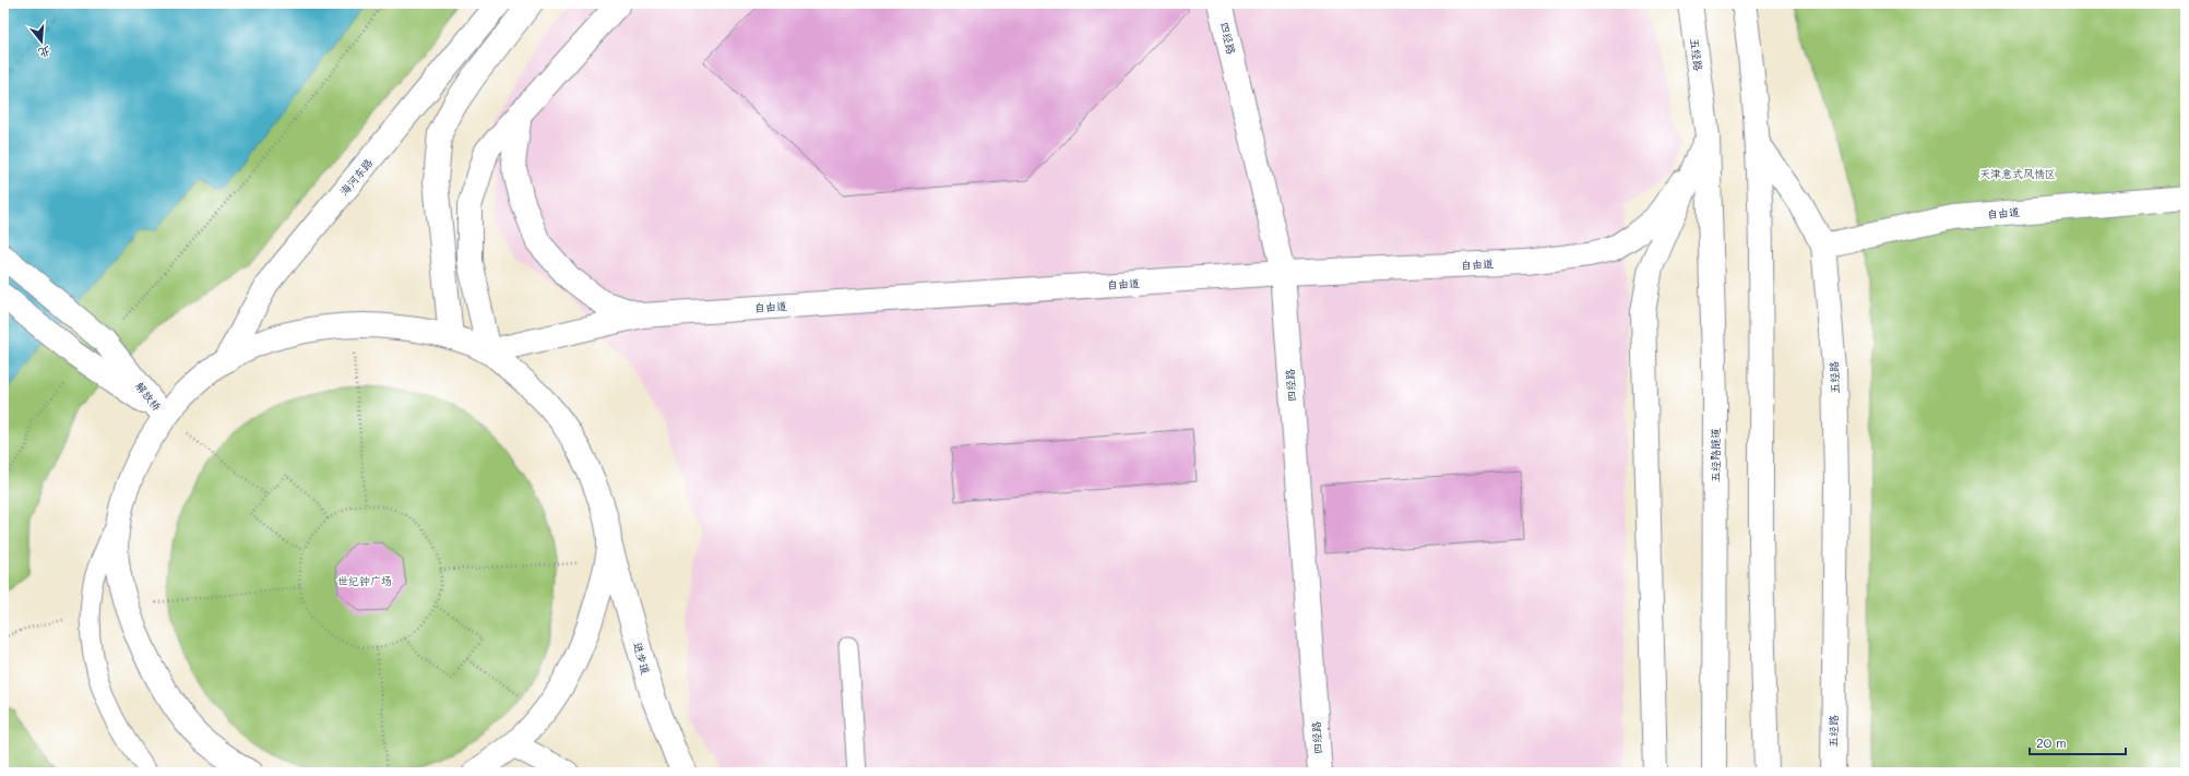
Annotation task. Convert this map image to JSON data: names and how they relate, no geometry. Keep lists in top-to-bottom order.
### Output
{
  "streets": {
    "street": [
      "四经路",
      "五经路",
      "海河东路",
      "自由道",
      "解放桥",
      "五经路隧道",
      "进步道"
    ]
  },
  "crossings": [
    ["四经路", "自由道"],
    ["五经路", "自由道"],
    ["五经路", "五经路隧道"],
    ["自由道", "五经路隧道"],
    ["自由道", "进步道"]
  ],
  "parks": ["天津意式风情区", "世纪钟广场"],
  "scale_bar": "20 m",
  "north": "bottom"
}
